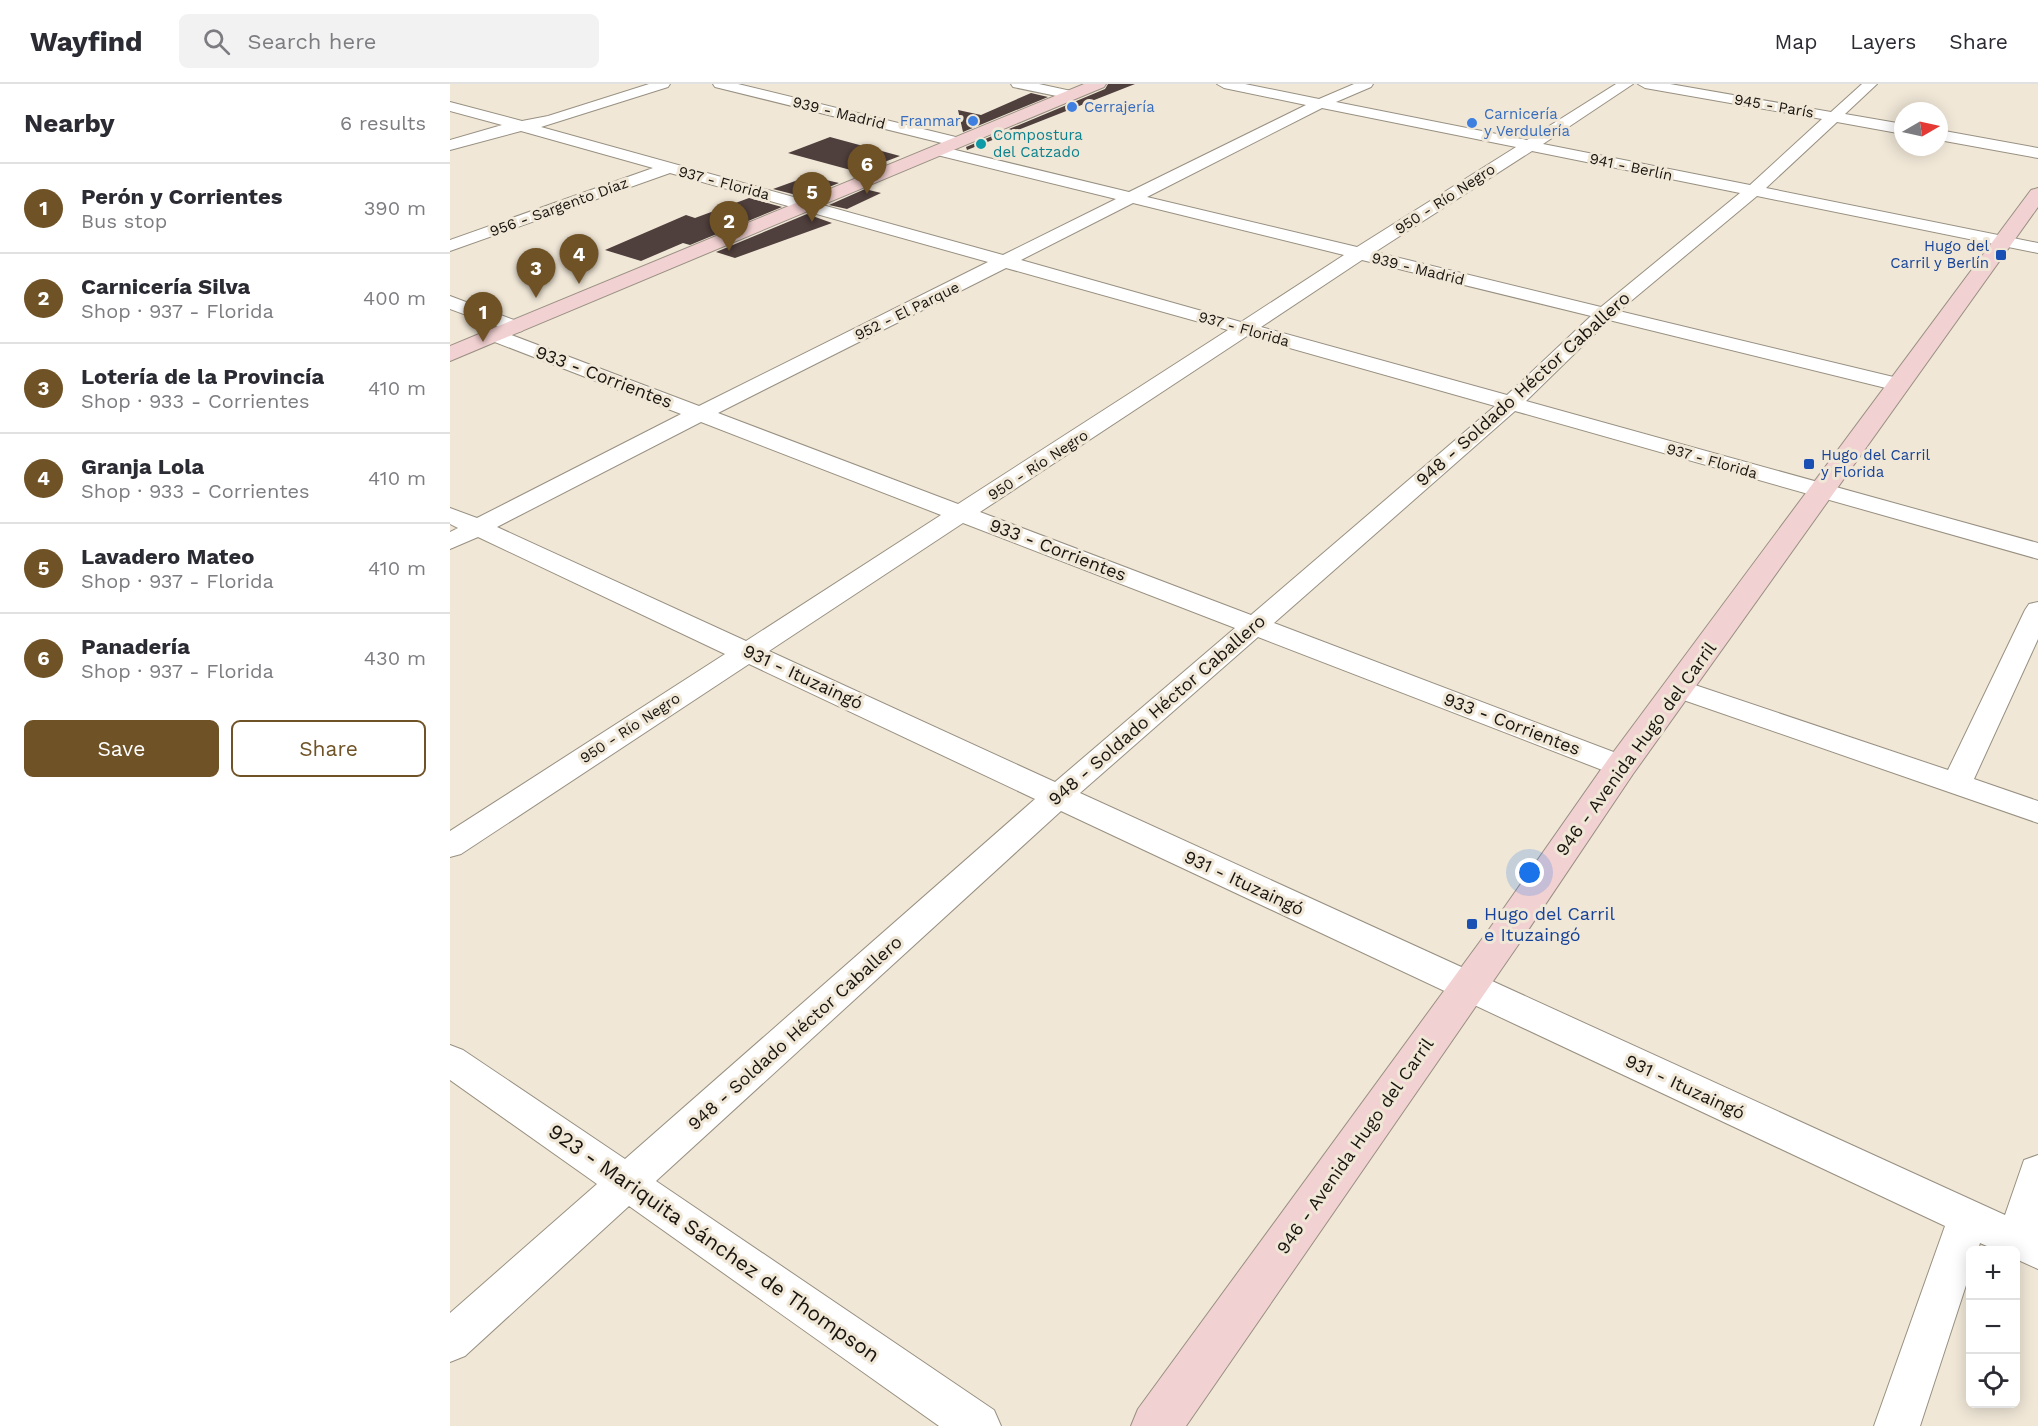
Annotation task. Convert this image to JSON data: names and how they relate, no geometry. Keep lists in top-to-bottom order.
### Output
{
  "streets": {
    "main road": ["946 - Avenida Hugo del Carril"],
    "street": [
      "945 - París",
      "939 - Madrid",
      "941 - Berlín",
      "937 - Florida",
      "950 - Río Negro",
      "956 - Sargento Díaz",
      "952 - El Parque",
      "933 - Corrientes",
      "948 - Soldado Héctor Caballero",
      "931 - Ituzaingó",
      "923 - Mariquita Sánchez de Thompson"
    ]
  },
  "crossings": [
    ["945 - París", "948 - Soldado Héctor Caballero"],
    ["939 - Madrid", "950 - Río Negro"],
    ["939 - Madrid", "952 - El Parque"],
    ["939 - Madrid", "948 - Soldado Héctor Caballero"],
    ["939 - Madrid", "946 - Avenida Hugo del Carril"],
    ["941 - Berlín", "950 - Río Negro"],
    ["941 - Berlín", "952 - El Parque"],
    ["941 - Berlín", "948 - Soldado Héctor Caballero"],
    ["941 - Berlín", "946 - Avenida Hugo del Carril"],
    ["937 - Florida", "950 - Río Negro"],
    ["937 - Florida", "956 - Sargento Díaz"],
    ["937 - Florida", "952 - El Parque"],
    ["937 - Florida", "948 - Soldado Héctor Caballero"],
    ["937 - Florida", "946 - Avenida Hugo del Carril"],
    ["950 - Río Negro", "933 - Corrientes"],
    ["950 - Río Negro", "931 - Ituzaingó"],
    ["952 - El Parque", "933 - Corrientes"],
    ["952 - El Parque", "931 - Ituzaingó"],
    ["933 - Corrientes", "948 - Soldado Héctor Caballero"],
    ["933 - Corrientes", "946 - Avenida Hugo del Carril"],
    ["948 - Soldado Héctor Caballero", "931 - Ituzaingó"],
    ["948 - Soldado Héctor Caballero", "923 - Mariquita Sánchez de Thompson"],
    ["931 - Ituzaingó", "946 - Avenida Hugo del Carril"]
  ],
  "places": {
    "other": [
      "Cerrajería",
      "Franmar",
      "Carnicería y Verdulería",
      "Compostura del Catzado"
    ],
    "transit": ["Hugo del Carril y Berlín", "Hugo del Carril y Florida", "Hugo del Carril e Ituzaingó"]
  },
  "north": "right",
  "page": {
    "header": "Wayfind",
    "search": "Search here",
    "nav": ["Map", "Layers", "Share"],
    "heading": ["Nearby", "6 results"],
    "pins": [
      "6",
      "5",
      "2",
      "4",
      "3",
      "1"
    ],
    "list": [
      {
        "mark": "1",
        "name": "Perón y Corrientes",
        "note": "Bus stop",
        "value": "390 m"
      },
      {
        "mark": "2",
        "name": "Carnicería Silva",
        "note": "Shop · 937 - Florida",
        "value": "400 m"
      },
      {
        "mark": "3",
        "name": "Lotería de la Provincía",
        "note": "Shop · 933 - Corrientes",
        "value": "410 m"
      },
      {
        "mark": "4",
        "name": "Granja Lola",
        "note": "Shop · 933 - Corrientes",
        "value": "410 m"
      },
      {
        "mark": "5",
        "name": "Lavadero Mateo",
        "note": "Shop · 937 - Florida",
        "value": "410 m"
      },
      {
        "mark": "6",
        "name": "Panadería",
        "note": "Shop · 937 - Florida",
        "value": "430 m"
      }
    ],
    "buttons": ["Save", "Share"],
    "map_buttons": ["+", "−"]
  }
}
